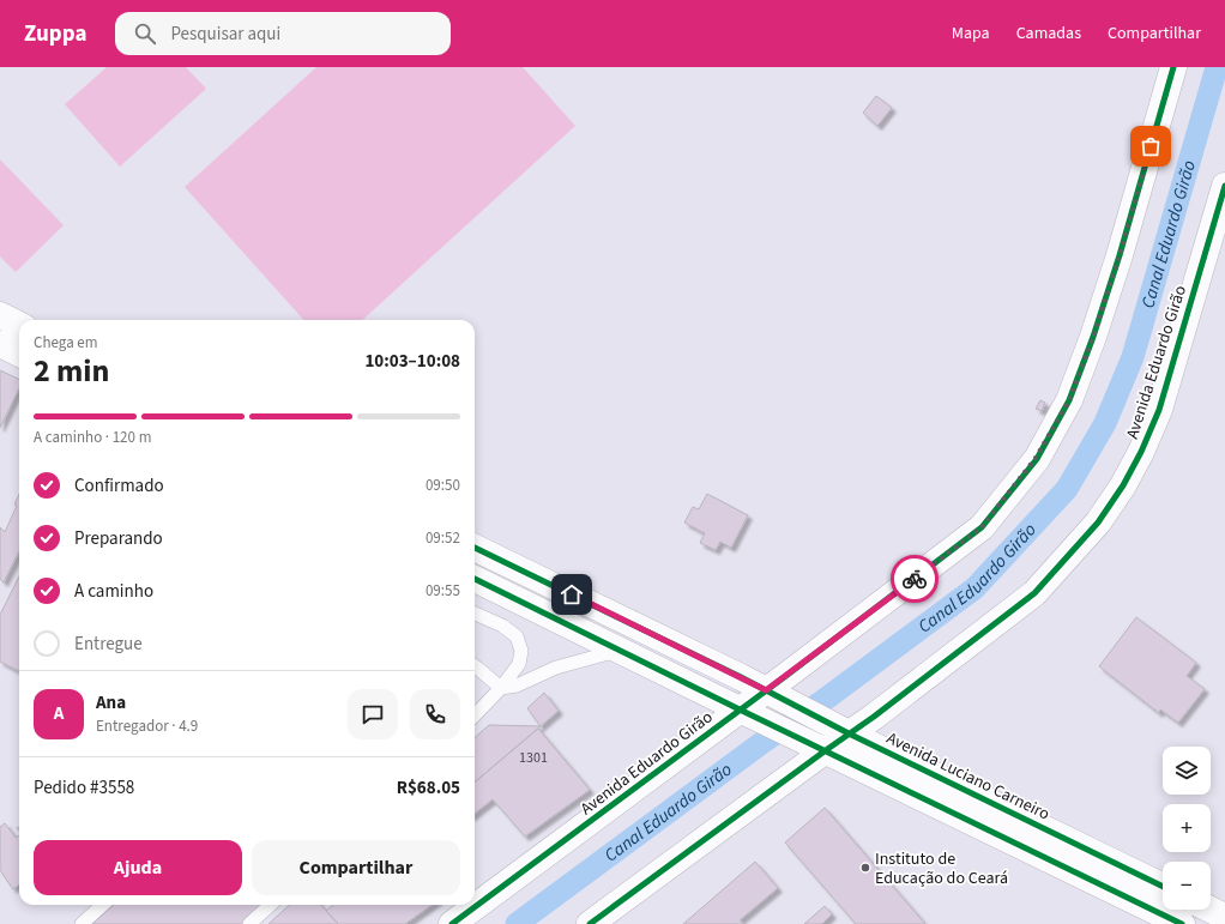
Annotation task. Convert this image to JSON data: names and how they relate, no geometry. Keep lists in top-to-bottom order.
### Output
{
  "streets": {
    "main road": ["Avenida Eduardo Girão", "Avenida Luciano Carneiro"]
  },
  "crossings": [
    ["Avenida Eduardo Girão", "Avenida Luciano Carneiro"]
  ],
  "water": ["Canal Eduardo Girão"],
  "places": ["Instituto de Educação do Ceará"],
  "house_numbers": ["1301"],
  "page": {
    "header": "Zuppa",
    "search": "Pesquisar aqui",
    "nav": ["Mapa", "Camadas", "Compartilhar"],
    "heading": ["2 min", "Chega em", "10:03–10:08"],
    "panel": [
      "Ana",
      "Entregador · 4.9",
      "Pedido #3558",
      "R$68.05"
    ],
    "bar": "A caminho · 120 m",
    "list": [
      ["Confirmado", "09:50"],
      ["Preparando", "09:52"],
      ["A caminho", "09:55"],
      "Entregue"
    ],
    "round": "A",
    "map_buttons": ["+", "−"],
    "buttons": ["Ajuda", "Compartilhar"]
  }
}
